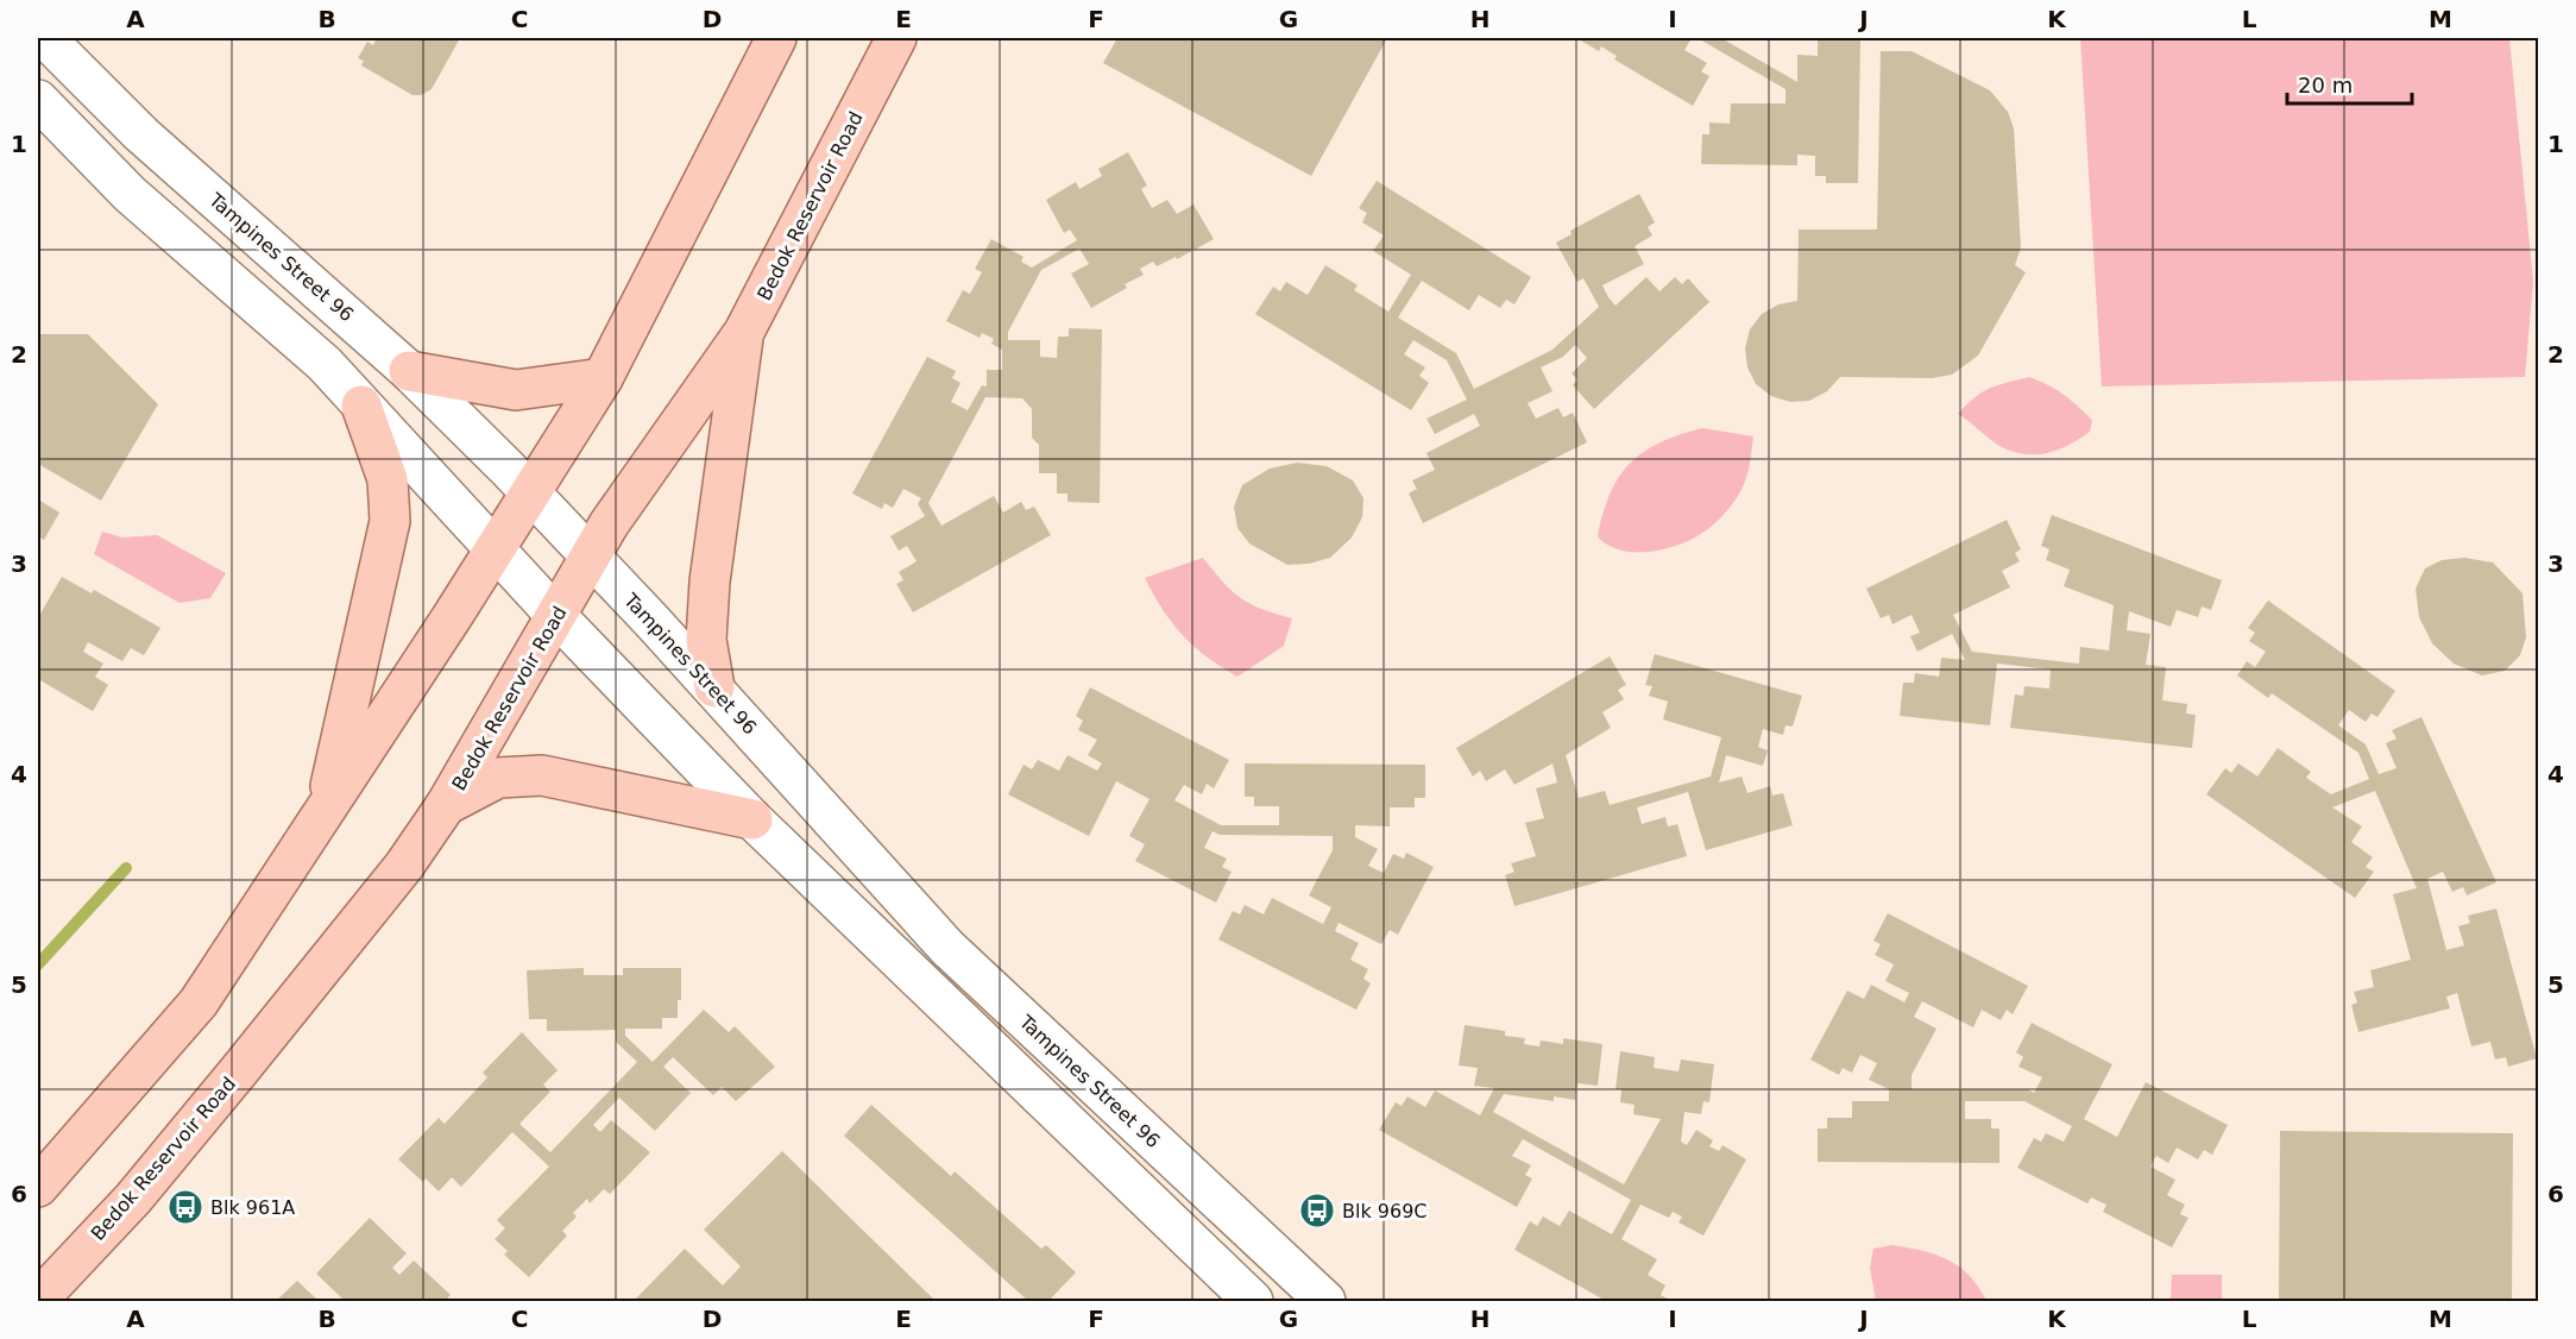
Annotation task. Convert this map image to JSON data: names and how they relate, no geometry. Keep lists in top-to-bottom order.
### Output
{
  "streets": {
    "main road": ["Bedok Reservoir Road"],
    "street": ["Tampines Street 96"]
  },
  "crossings": [
    ["Bedok Reservoir Road", "Tampines Street 96"]
  ],
  "places": {
    "bus stop": ["Blk 961A", "Blk 969C"]
  },
  "scale_bar": "20 m",
  "grid": {
    "columns": [
      "A",
      "B",
      "C",
      "D",
      "E",
      "F",
      "G",
      "H",
      "I",
      "J",
      "K",
      "L",
      "M"
    ],
    "rows": [
      "1",
      "2",
      "3",
      "4",
      "5",
      "6"
    ]
  }
}
